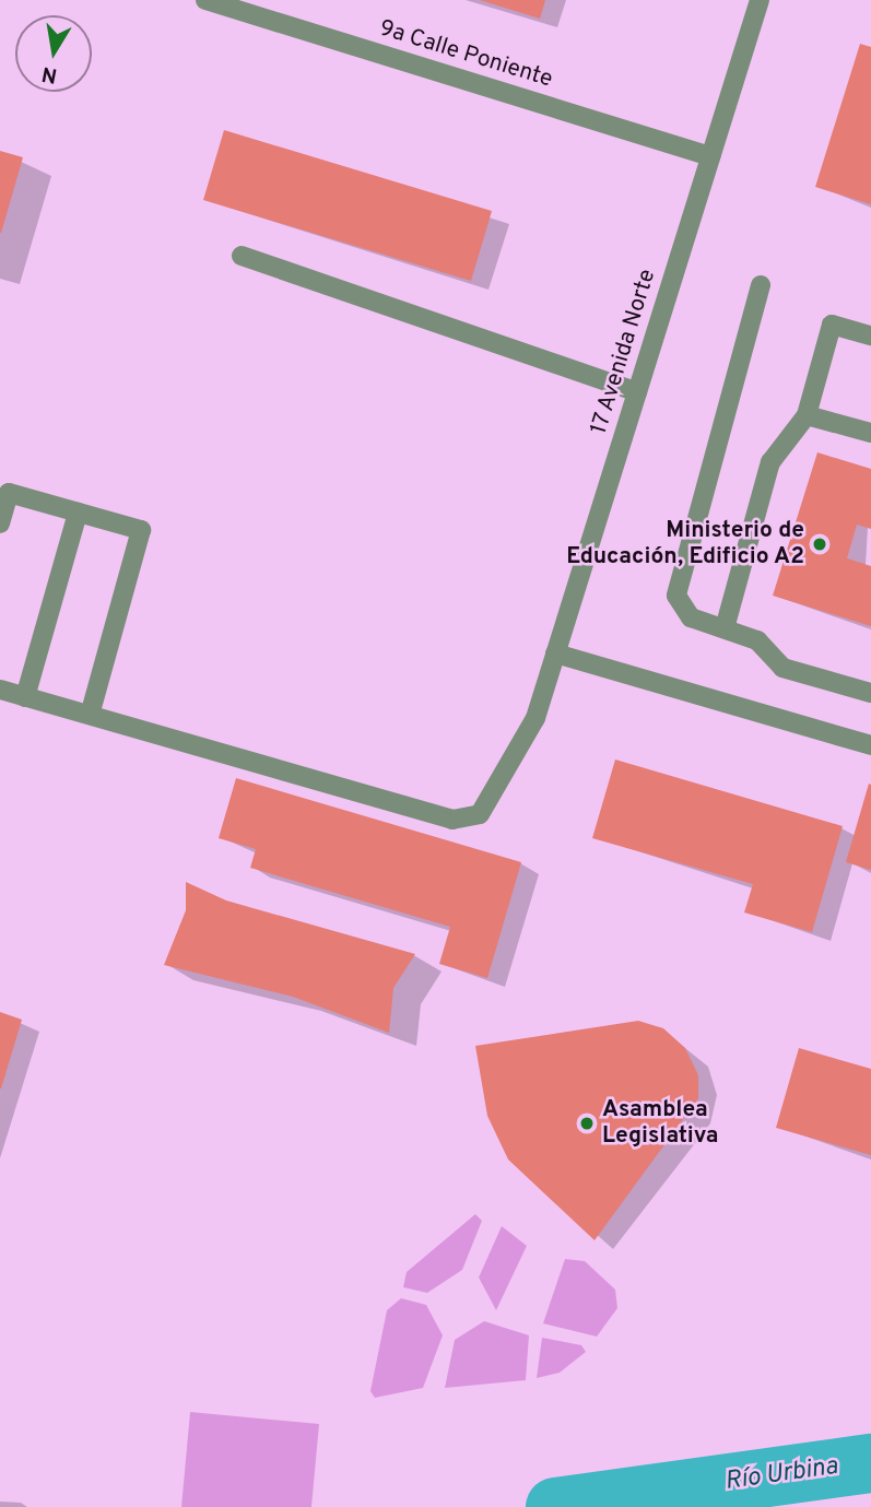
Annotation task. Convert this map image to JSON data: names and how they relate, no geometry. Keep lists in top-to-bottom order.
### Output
{
  "streets": {
    "street": ["9a Calle Poniente", "17 Avenida Norte"]
  },
  "crossings": [
    ["9a Calle Poniente", "17 Avenida Norte"]
  ],
  "water": ["Río Urbina"],
  "places": ["Ministerio de Educación, Edificio A2", "Asamblea Legislativa"],
  "north": "bottom"
}
